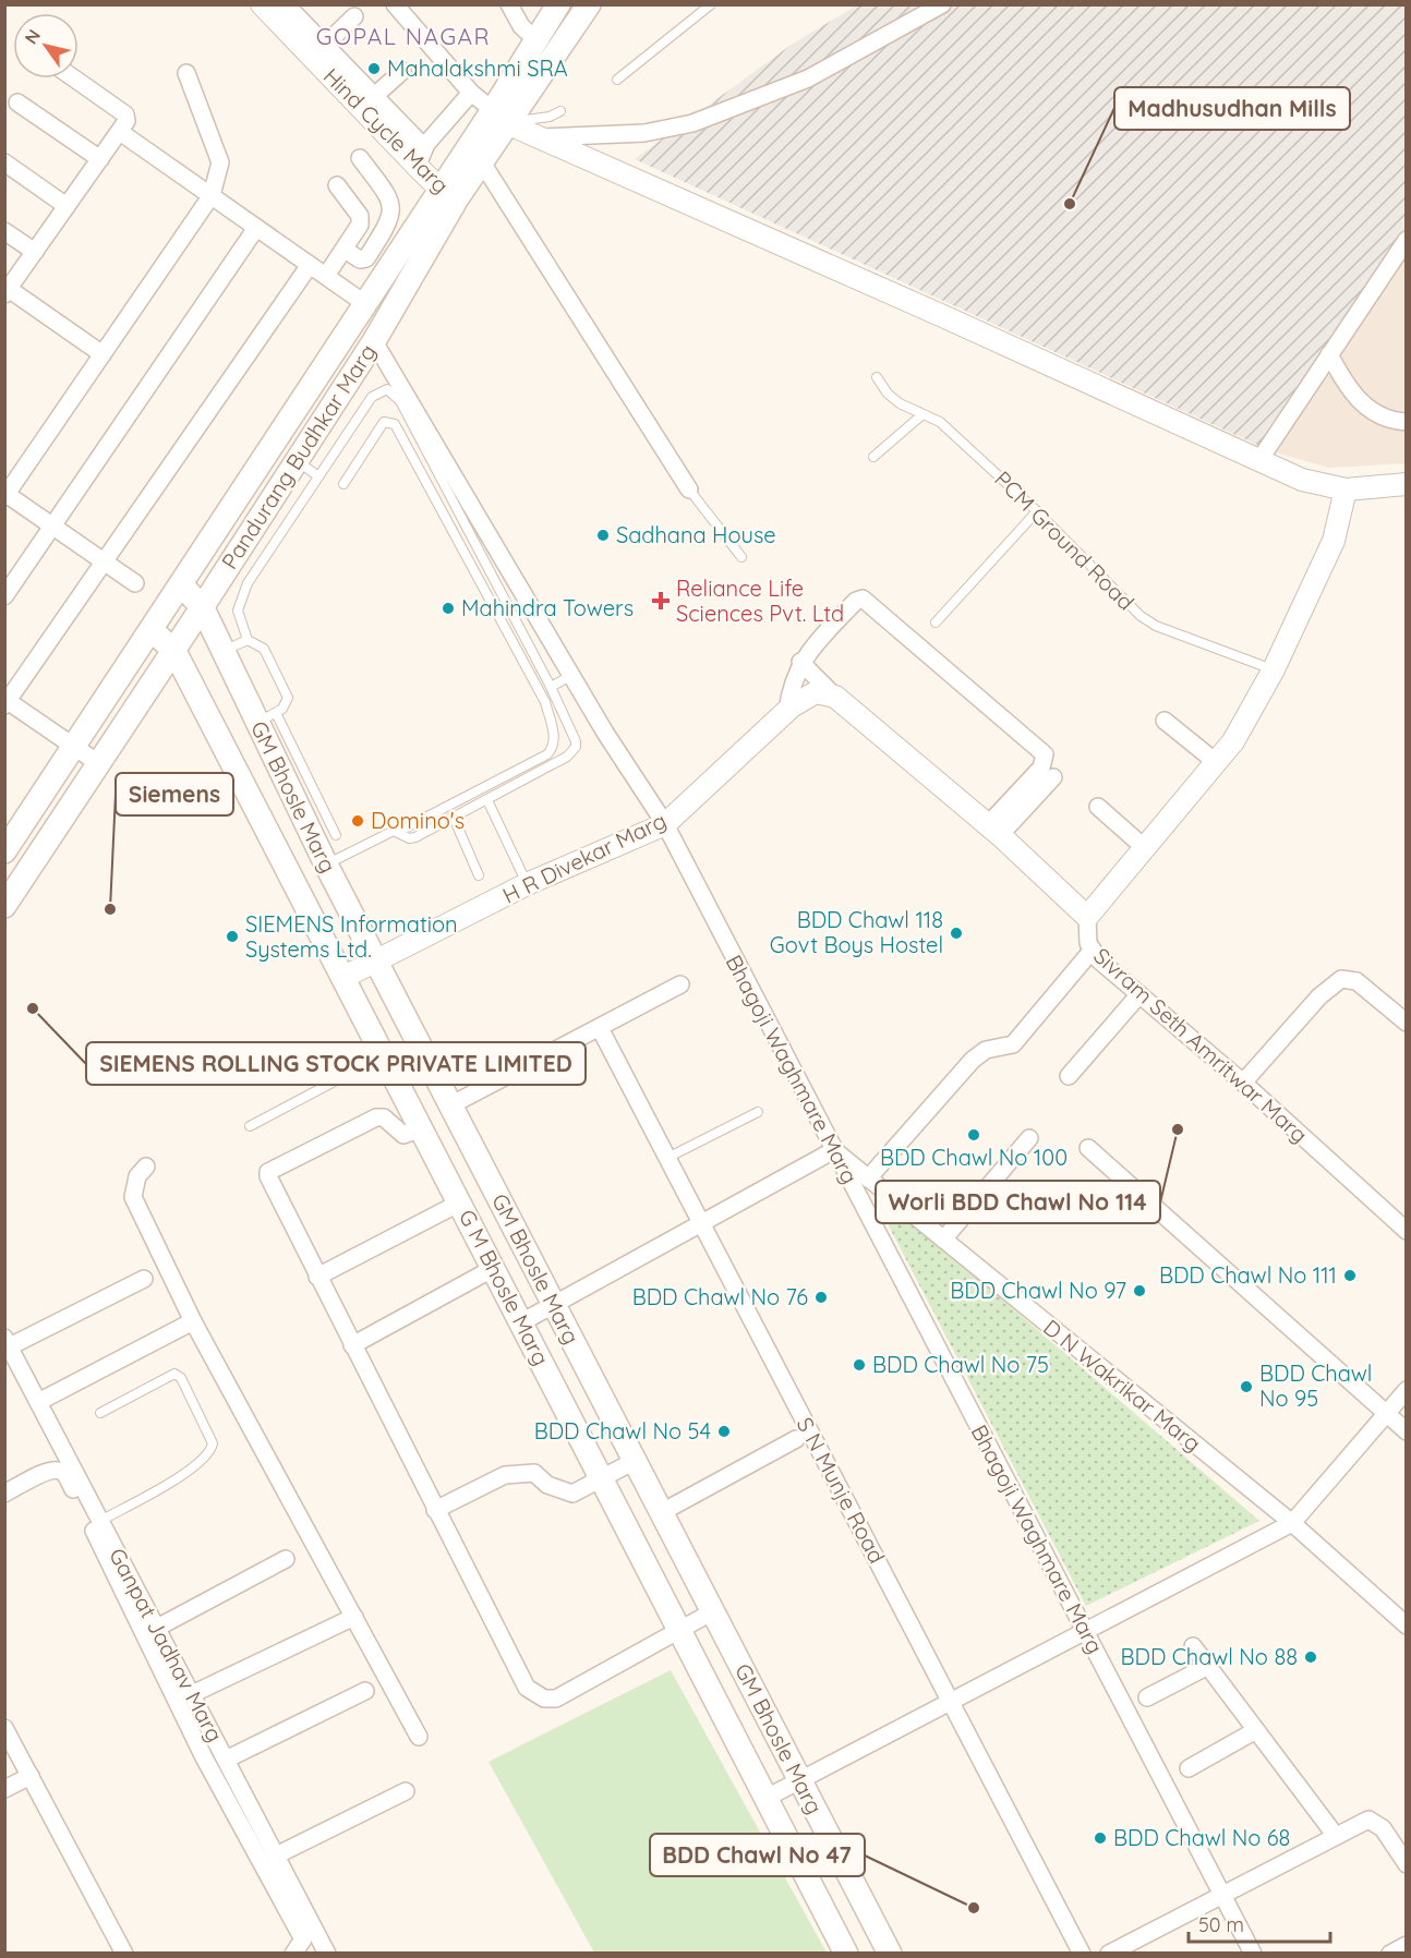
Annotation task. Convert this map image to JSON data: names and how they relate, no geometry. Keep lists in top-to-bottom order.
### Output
{
  "streets": {
    "main road": ["Pandurang Budhkar Marg", "GM Bhosle Marg", "G M Bhosle Marg"],
    "street": [
      "Hind Cycle Marg",
      "H R Divekar Marg",
      "Sivram Seth Amritwar Marg",
      "Bhagoji Waghmare Marg",
      "D N Wakrikar Marg",
      "S N Munje Road",
      "Ganpat Jadhav Marg"
    ],
    "lane": ["PCM Ground Road"]
  },
  "crossings": [
    ["Hind Cycle Marg", "Pandurang Budhkar Marg"],
    ["Pandurang Budhkar Marg", "GM Bhosle Marg"],
    ["Pandurang Budhkar Marg", "Bhagoji Waghmare Marg"],
    ["Pandurang Budhkar Marg", "G M Bhosle Marg"],
    ["GM Bhosle Marg", "H R Divekar Marg"],
    ["H R Divekar Marg", "Bhagoji Waghmare Marg"],
    ["H R Divekar Marg", "G M Bhosle Marg"],
    ["Bhagoji Waghmare Marg", "D N Wakrikar Marg"]
  ],
  "districts": ["GOPAL NAGAR"],
  "places": {
    "other": [
      "Mahalakshmi SRA",
      "Madhusudhan Mills",
      "Sadhana House",
      "Mahindra Towers",
      "Domino's",
      "Siemens",
      "BDD Chawl 118 Govt Boys Hostel",
      "SIEMENS Information Systems Ltd.",
      "SIEMENS ROLLING STOCK PRIVATE LIMITED",
      "Worli BDD Chawl No 114",
      "BDD Chawl No 100",
      "BDD Chawl No 111",
      "BDD Chawl No 97",
      "BDD Chawl No 76",
      "BDD Chawl No 75",
      "BDD Chawl No 95",
      "BDD Chawl No 54",
      "BDD Chawl No 88",
      "BDD Chawl No 68",
      "BDD Chawl No 47"
    ],
    "health": ["Reliance Life Sciences Pvt. Ltd"]
  },
  "scale_bar": "50 m",
  "north": "top left"
}
